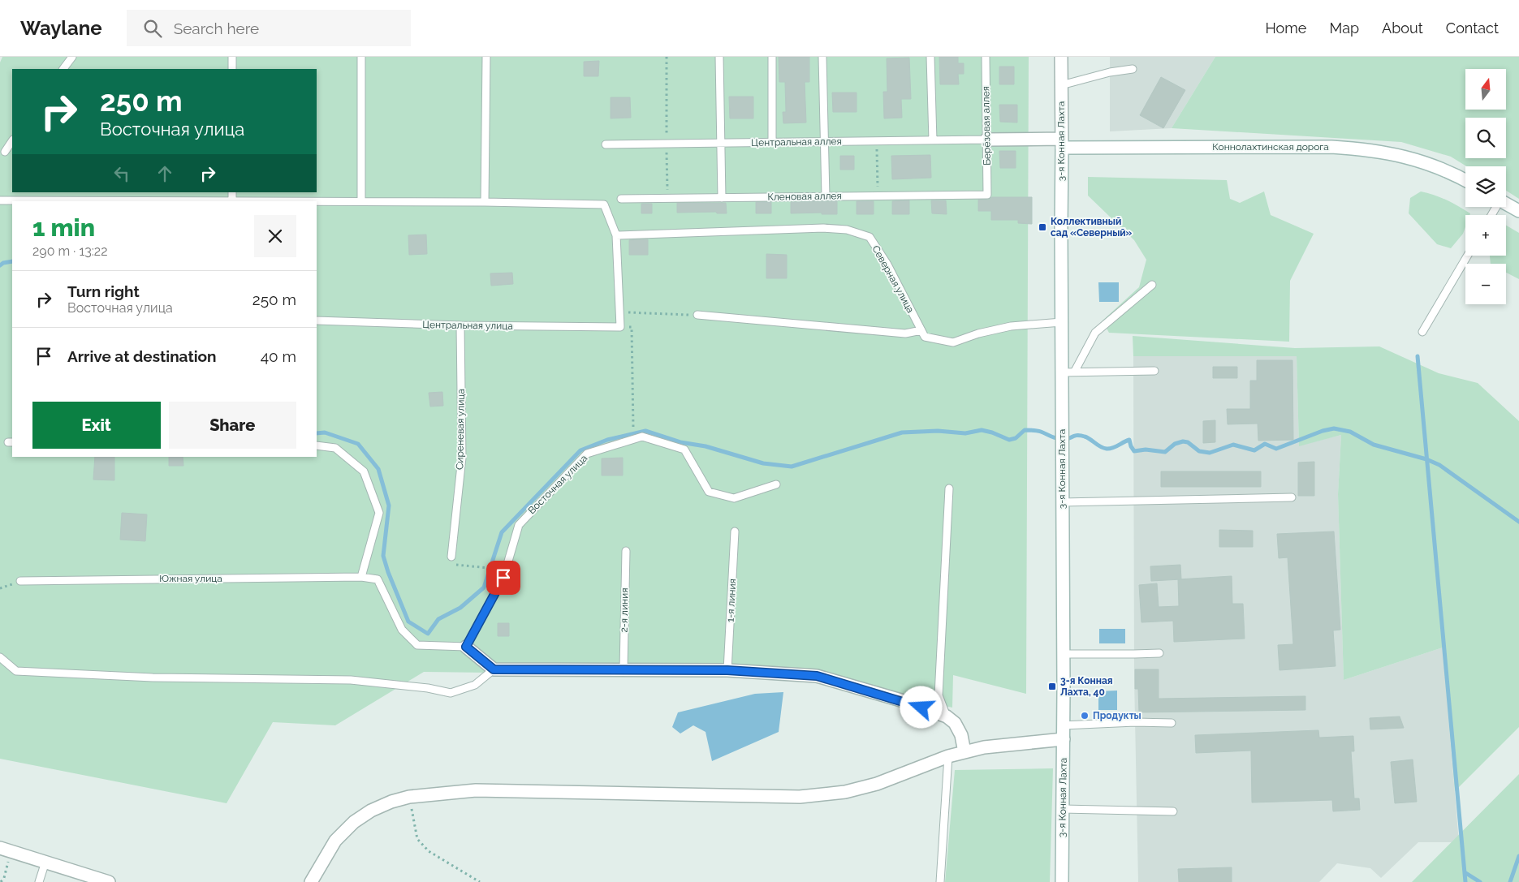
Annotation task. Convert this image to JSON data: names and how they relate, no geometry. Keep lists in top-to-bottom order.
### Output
{
  "streets": {
    "street": ["3-я Конная Лахта", "Коннолахтинская дорога"],
    "lane": [
      "Берёзовая аллея",
      "Центральная аллея",
      "Кленовая аллея",
      "Северная улица",
      "Центральная улица",
      "Сиреневая улица",
      "Восточная улица",
      "Южная улица",
      "1-я линия",
      "2-я линия"
    ]
  },
  "crossings": [
    ["Берёзовая аллея", "Центральная аллея"],
    ["Берёзовая аллея", "Коннолахтинская дорога"],
    ["Берёзовая аллея", "Кленовая аллея"],
    ["3-я Конная Лахта", "Коннолахтинская дорога"],
    ["Центральная аллея", "Коннолахтинская дорога"],
    ["Центральная улица", "Сиреневая улица"],
    ["Восточная улица", "Южная улица"]
  ],
  "places": {
    "transit": ["Коллективный сад «Северный»", "3-я Конная Лахта, 40"],
    "other": ["Продукты"]
  },
  "north": "top",
  "page": {
    "header": "Waylane",
    "search": "Search here",
    "nav": [
      "Home",
      "Map",
      "About",
      "Contact"
    ],
    "map_buttons": ["+", "−"],
    "turn": ["250 m", "Восточная улица"],
    "heading": ["1 min", "290 m · 13:22"],
    "list": [
      {
        "name": "Turn right",
        "note": "Восточная улица",
        "value": "250 m"
      },
      {
        "name": "Arrive at destination",
        "value": "40 m"
      }
    ],
    "buttons": ["Exit", "Share"]
  }
}
